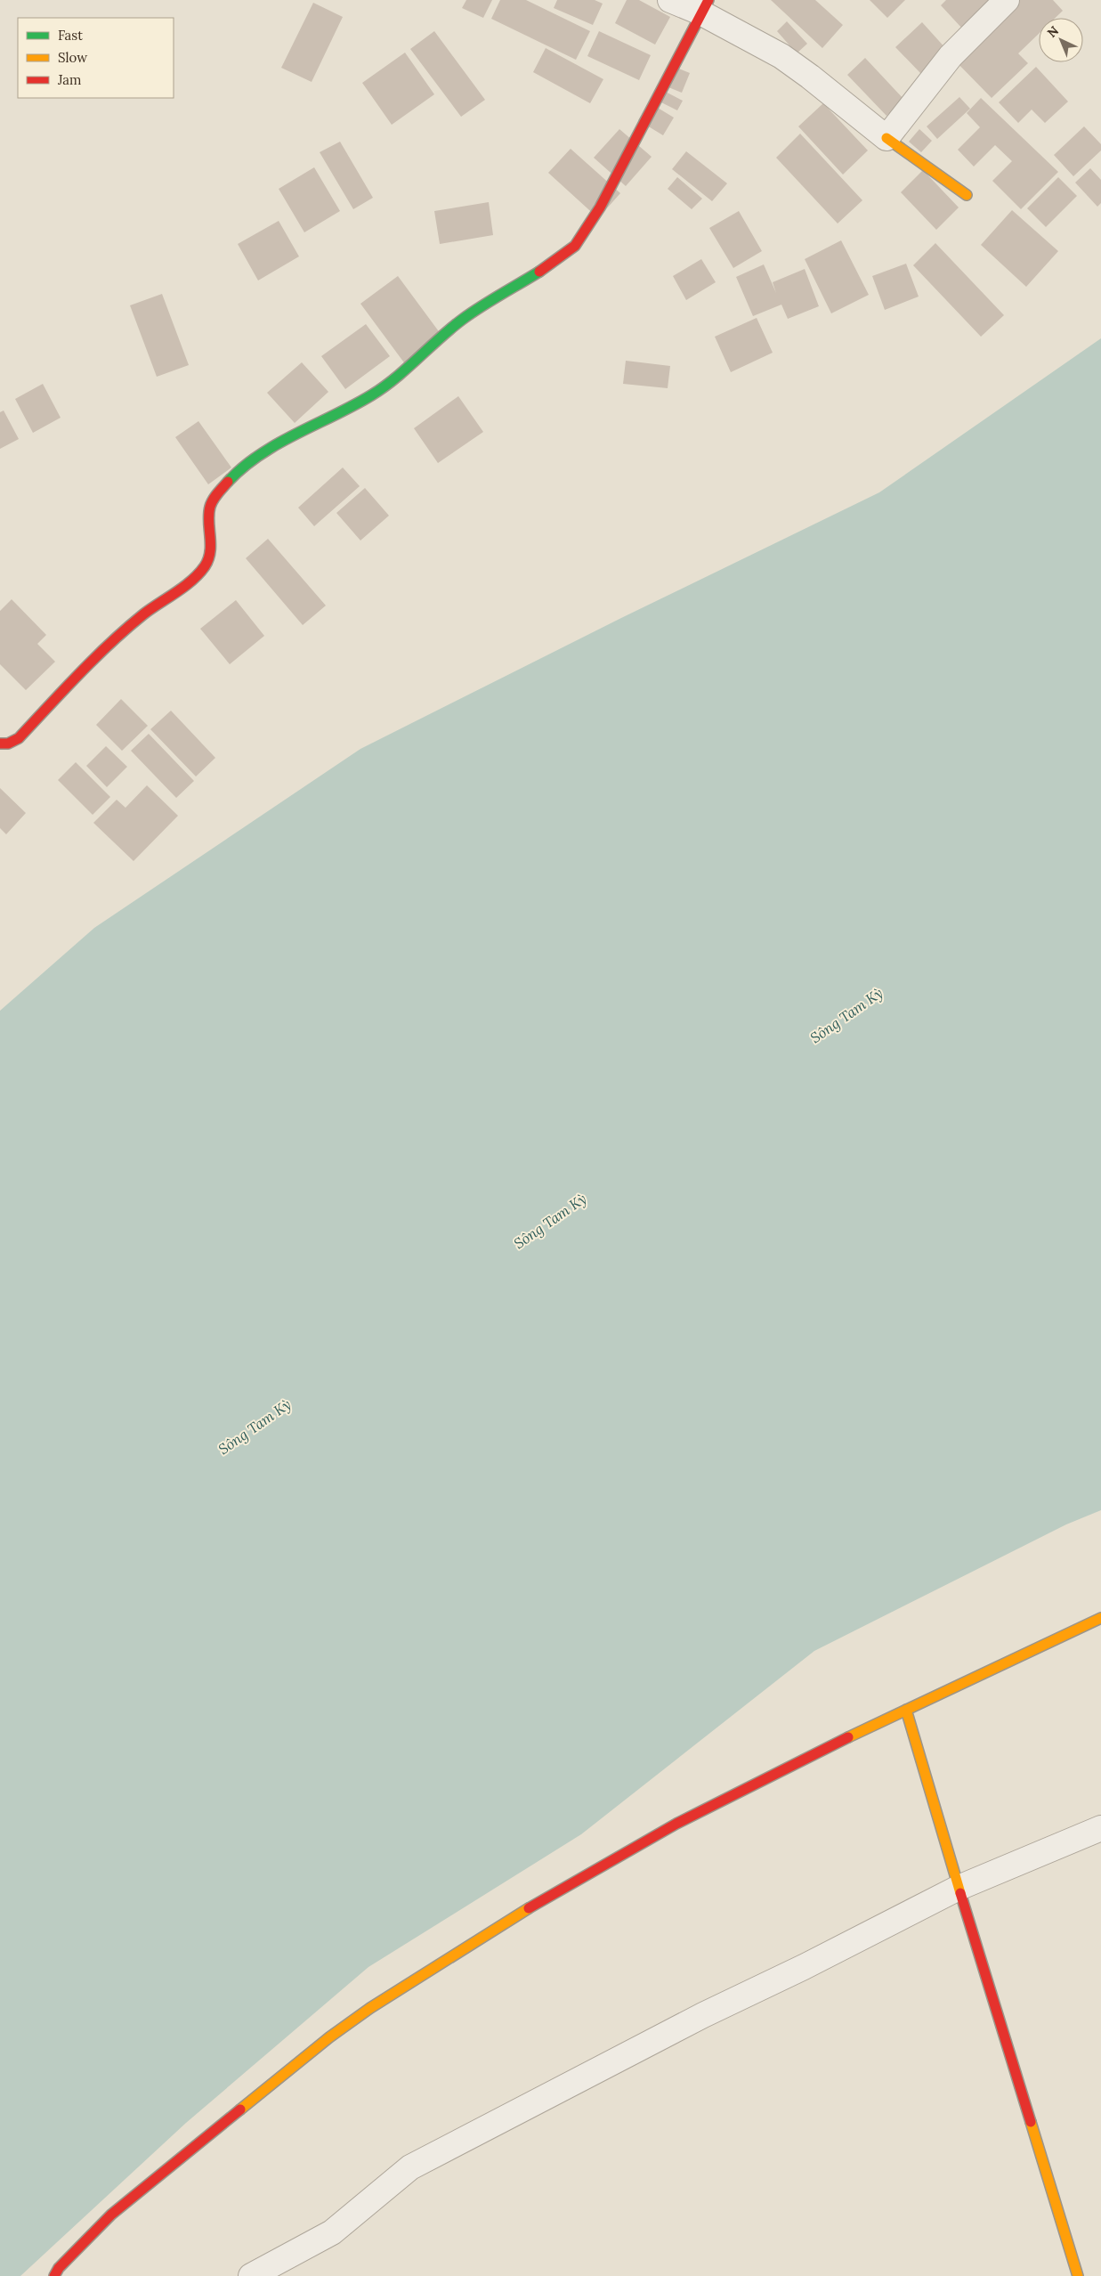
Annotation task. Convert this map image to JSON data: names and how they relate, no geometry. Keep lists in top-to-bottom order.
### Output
{
  "water": ["Sông Tam Kỳ"],
  "legend": ["Fast", "Slow", "Jam"],
  "north": "top left"
}
